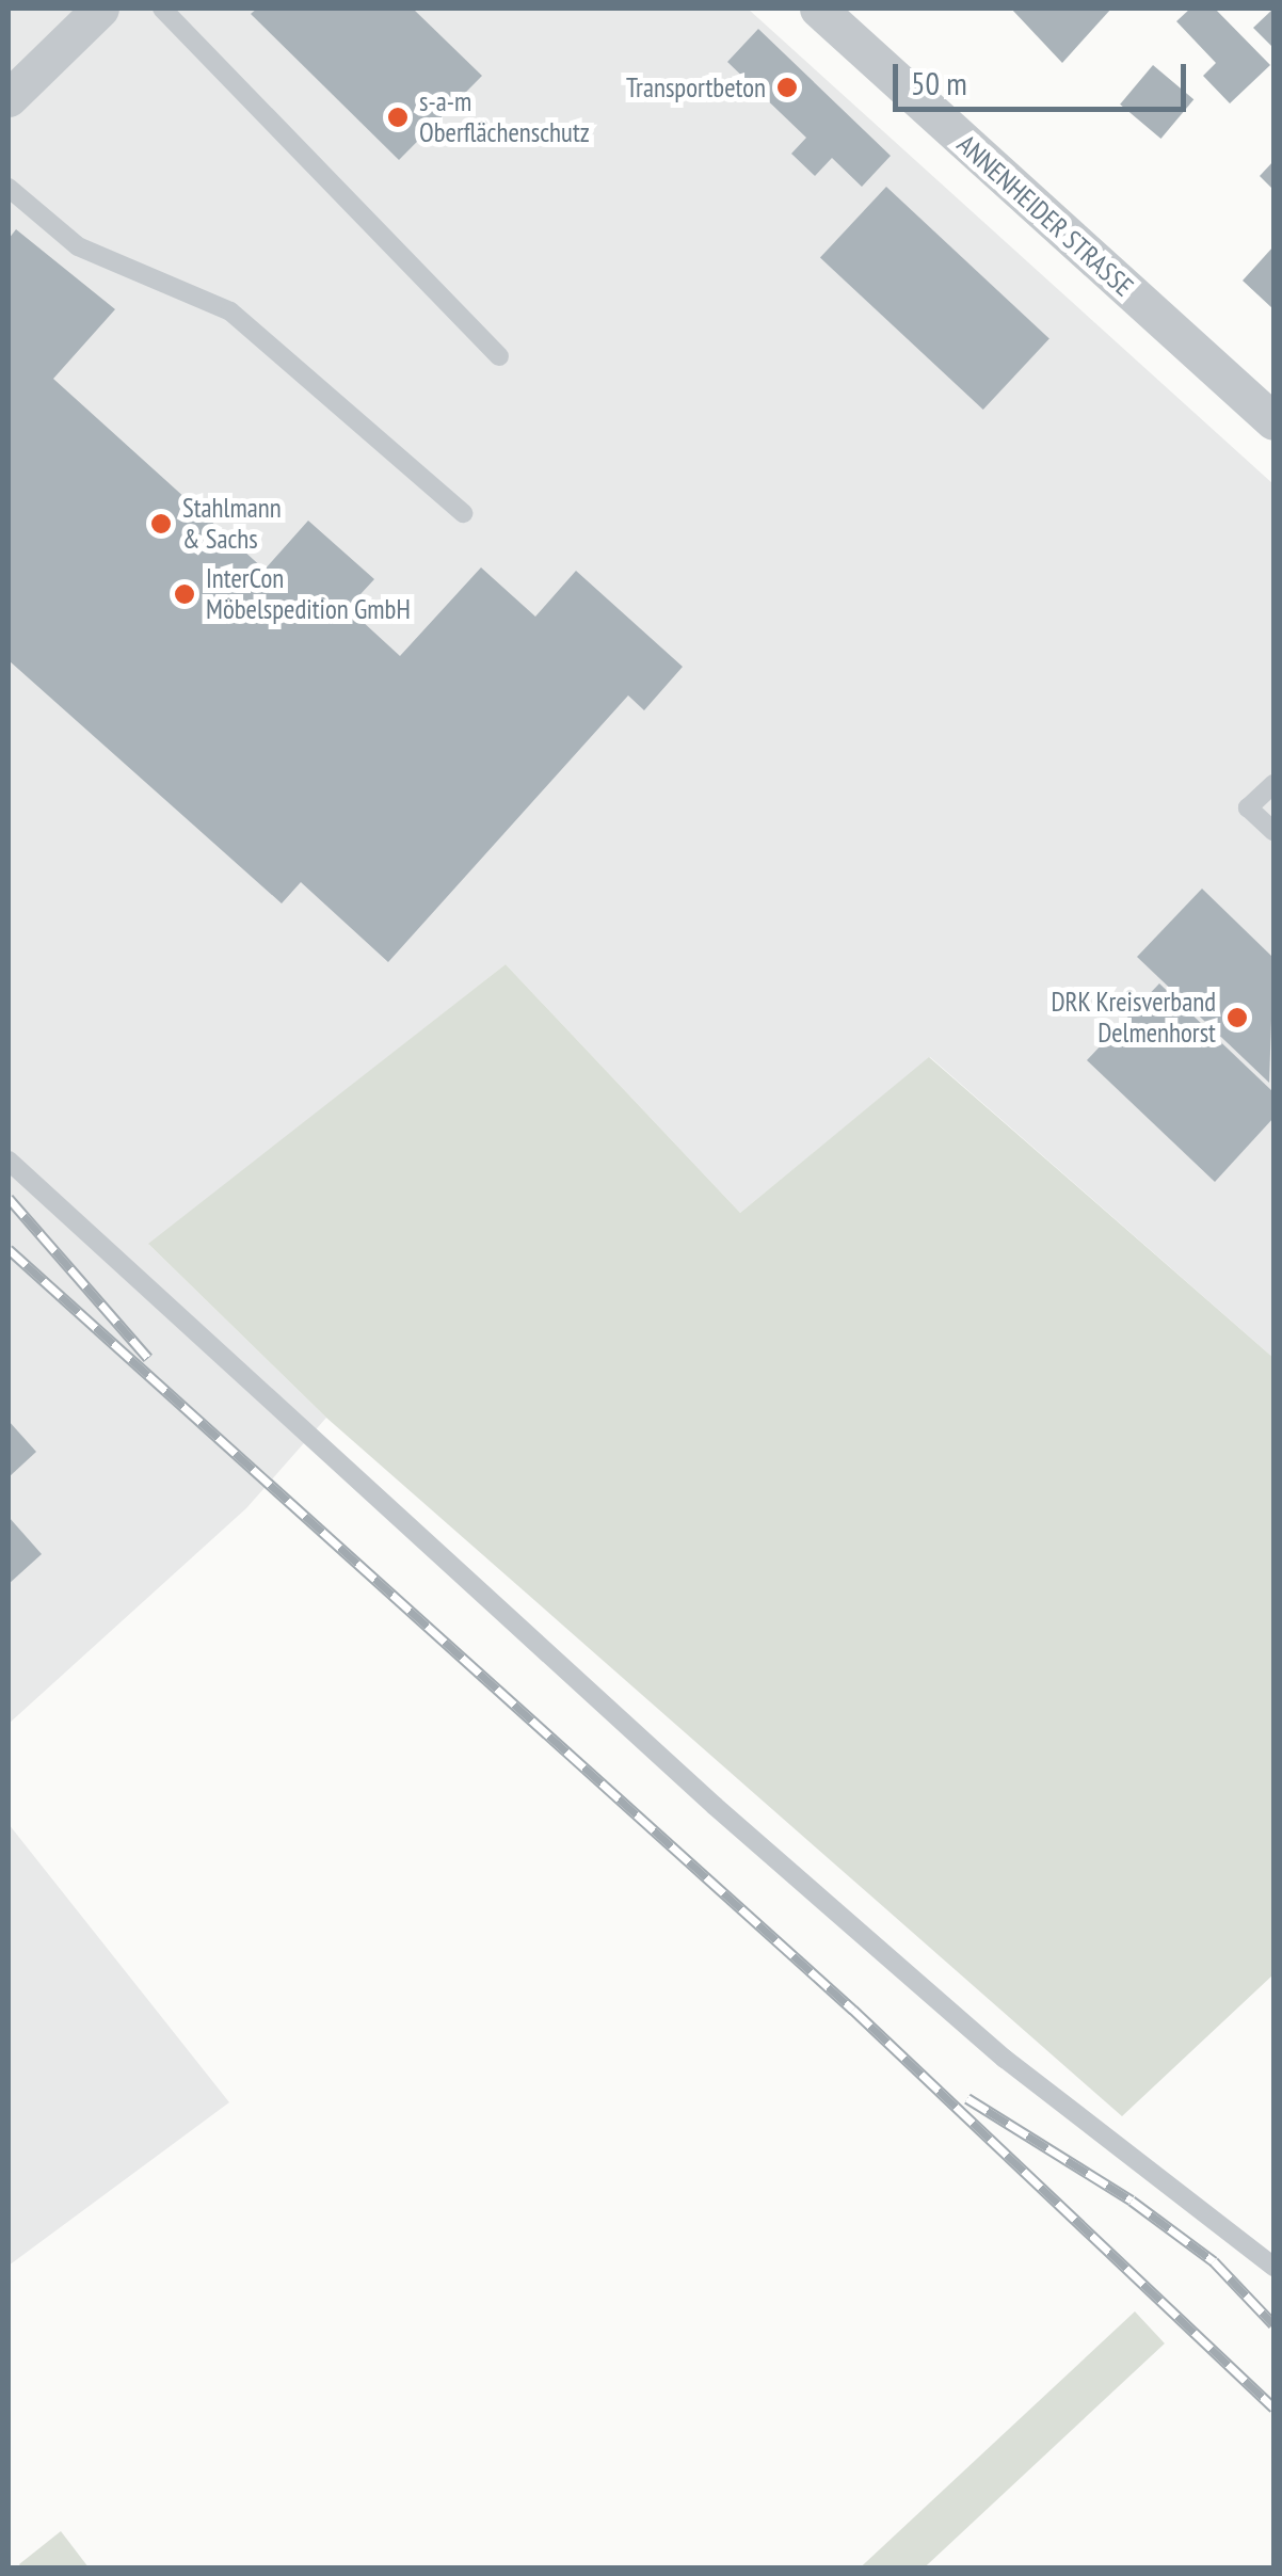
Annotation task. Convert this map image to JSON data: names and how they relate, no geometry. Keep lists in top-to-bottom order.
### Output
{
  "streets": {
    "street": ["ANNENHEIDER STRASSE"]
  },
  "places": [
    "Transportbeton",
    "s-a-m Oberflächenschutz",
    "Stahlmann & Sachs",
    "InterCon Möbelspedition GmbH",
    "DRK Kreisverband Delmenhorst"
  ],
  "scale_bar": "50 m"
}
